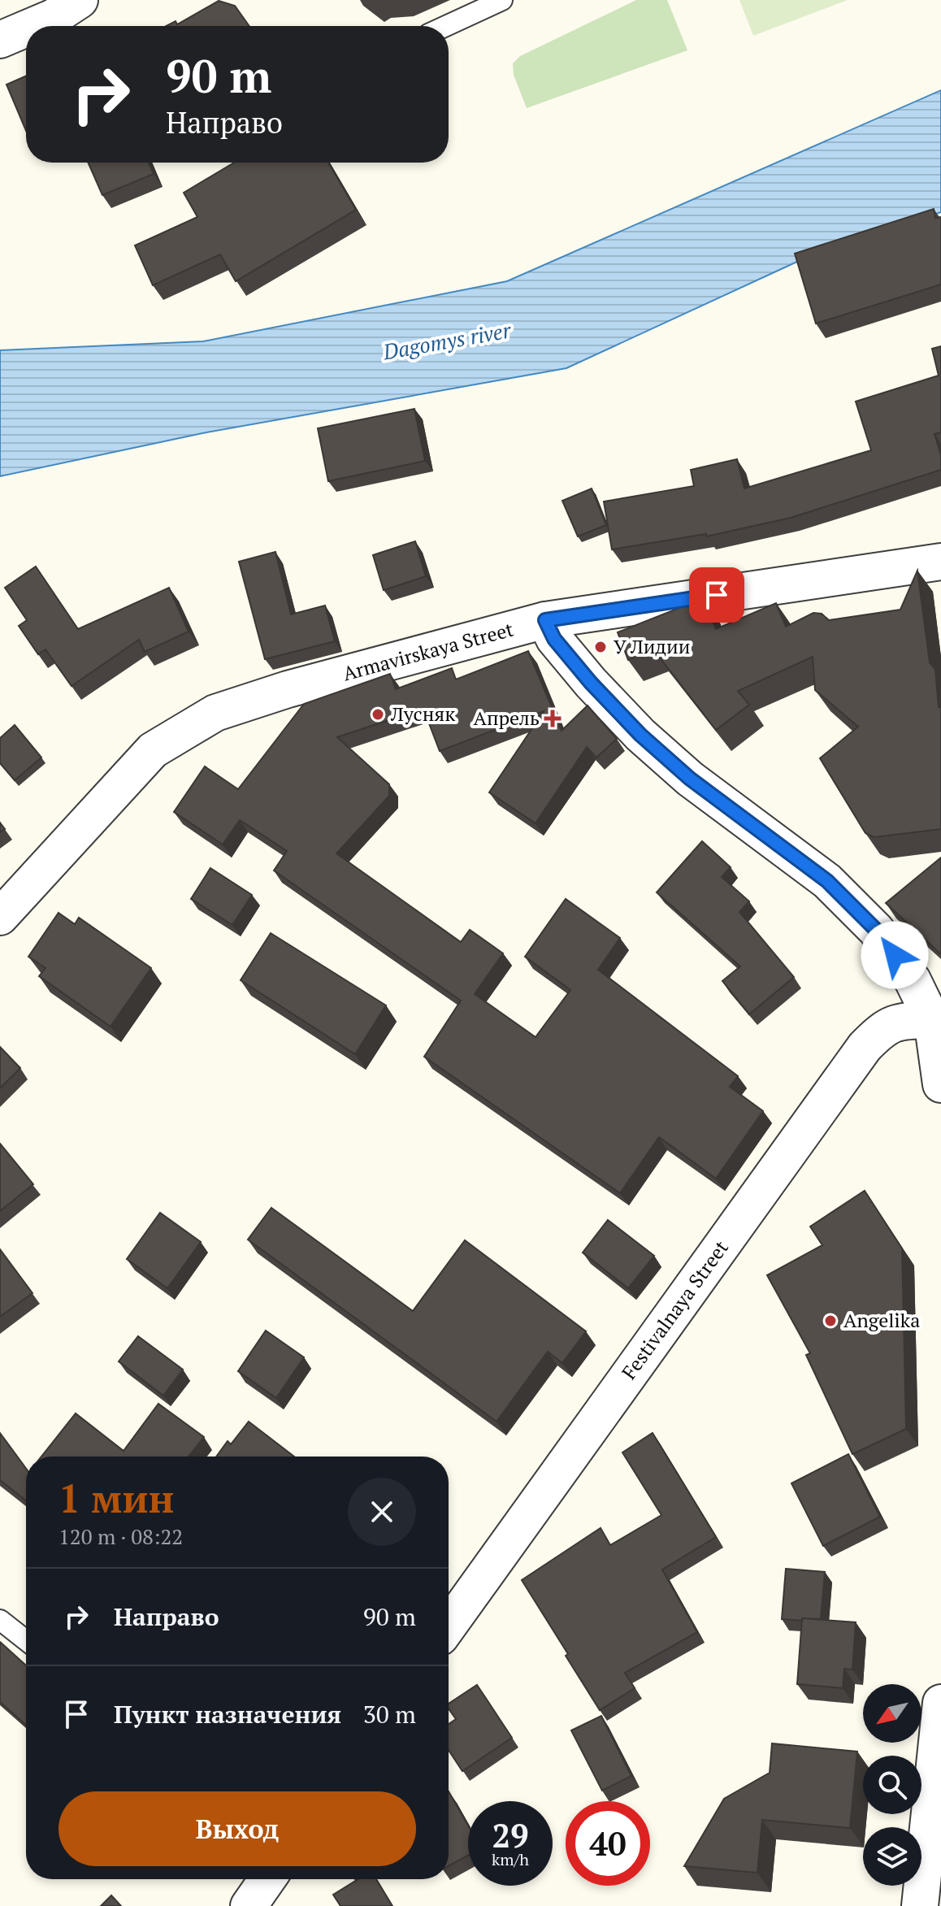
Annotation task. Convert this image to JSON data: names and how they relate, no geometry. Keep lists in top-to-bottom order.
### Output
{
  "streets": {
    "street": ["Armavirskaya Street", "Festivalnaya Street"]
  },
  "water": ["Dagomys river"],
  "places": {
    "other": ["У Лидии", "Лусняк", "Angelika"],
    "health": ["Апрель"]
  },
  "north": "bottom left",
  "page": {
    "turn": ["90 m", "Направо"],
    "heading": ["1 мин", "120 m · 08:22"],
    "list": [
      {
        "name": "Направо",
        "value": "90 m"
      },
      {
        "name": "Пункт назначения",
        "value": "30 m"
      }
    ],
    "buttons": "Выход",
    "speed": "29 km/h",
    "limit": "40"
  }
}
